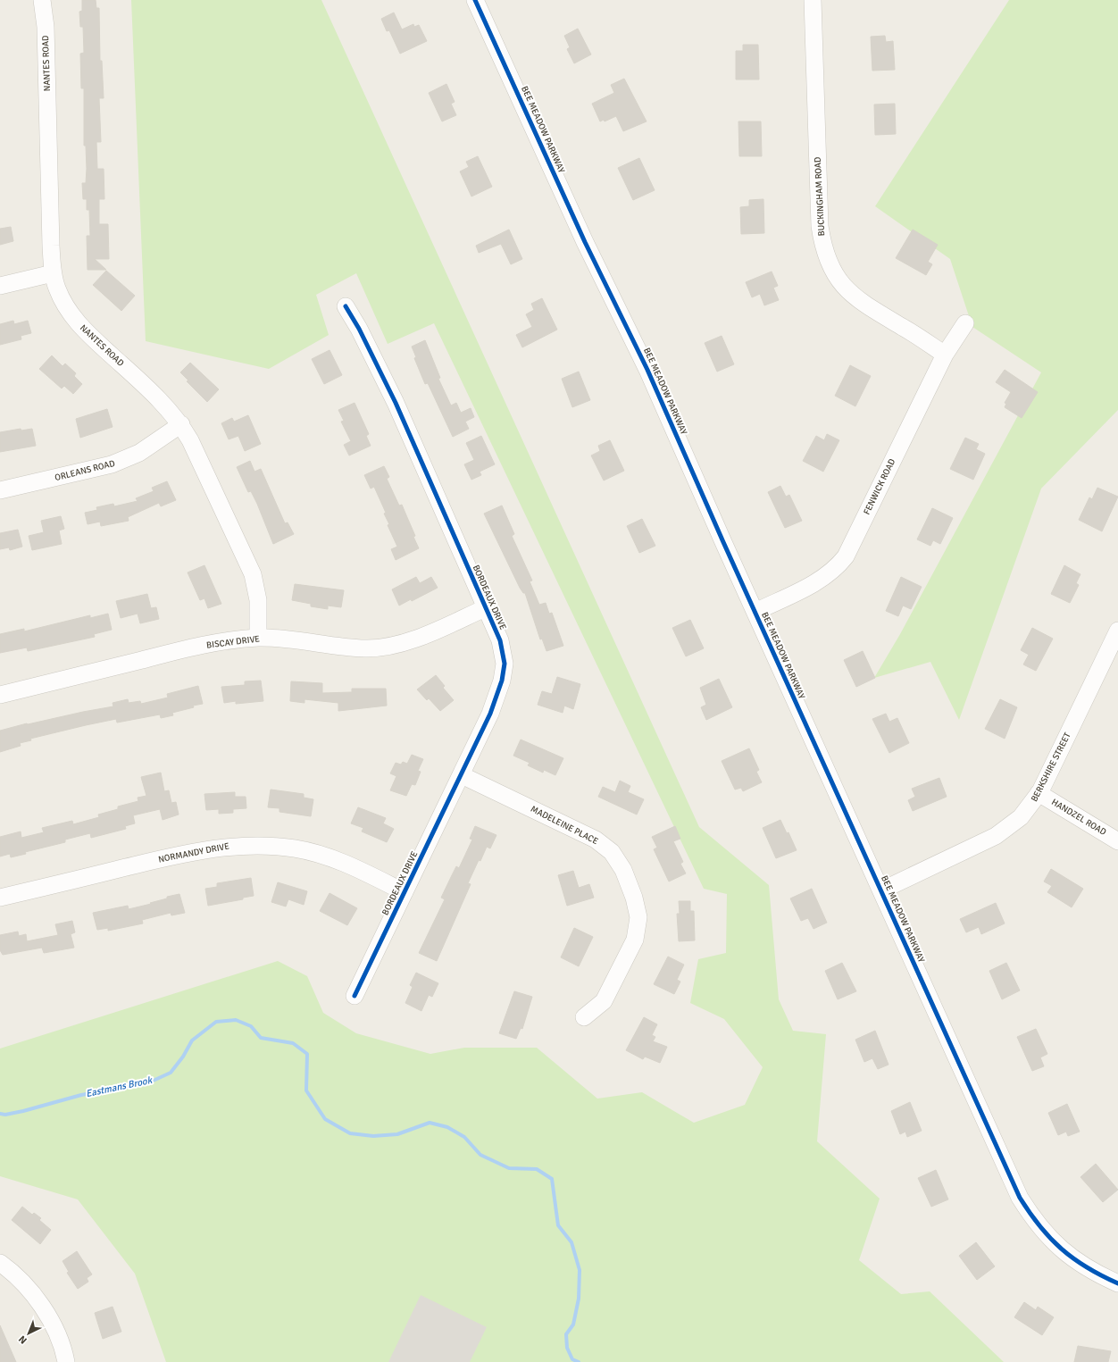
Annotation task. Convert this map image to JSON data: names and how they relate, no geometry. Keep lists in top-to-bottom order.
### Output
{
  "streets": {
    "street": [
      "NANTES ROAD",
      "BEE MEADOW PARKWAY",
      "BUCKINGHAM ROAD",
      "ORLEANS ROAD",
      "FENWICK ROAD",
      "BORDEAUX DRIVE",
      "BISCAY DRIVE",
      "BERKSHIRE STREET",
      "HANDZEL ROAD",
      "MADELEINE PLACE",
      "NORMANDY DRIVE"
    ]
  },
  "crossings": [
    ["NANTES ROAD", "ORLEANS ROAD"],
    ["NANTES ROAD", "BISCAY DRIVE"],
    ["BEE MEADOW PARKWAY", "FENWICK ROAD"],
    ["BEE MEADOW PARKWAY", "BERKSHIRE STREET"],
    ["BUCKINGHAM ROAD", "FENWICK ROAD"],
    ["BORDEAUX DRIVE", "BISCAY DRIVE"],
    ["BORDEAUX DRIVE", "MADELEINE PLACE"],
    ["BORDEAUX DRIVE", "NORMANDY DRIVE"],
    ["BERKSHIRE STREET", "HANDZEL ROAD"]
  ],
  "water": ["Eastmans Brook"],
  "north": "bottom left"
}
